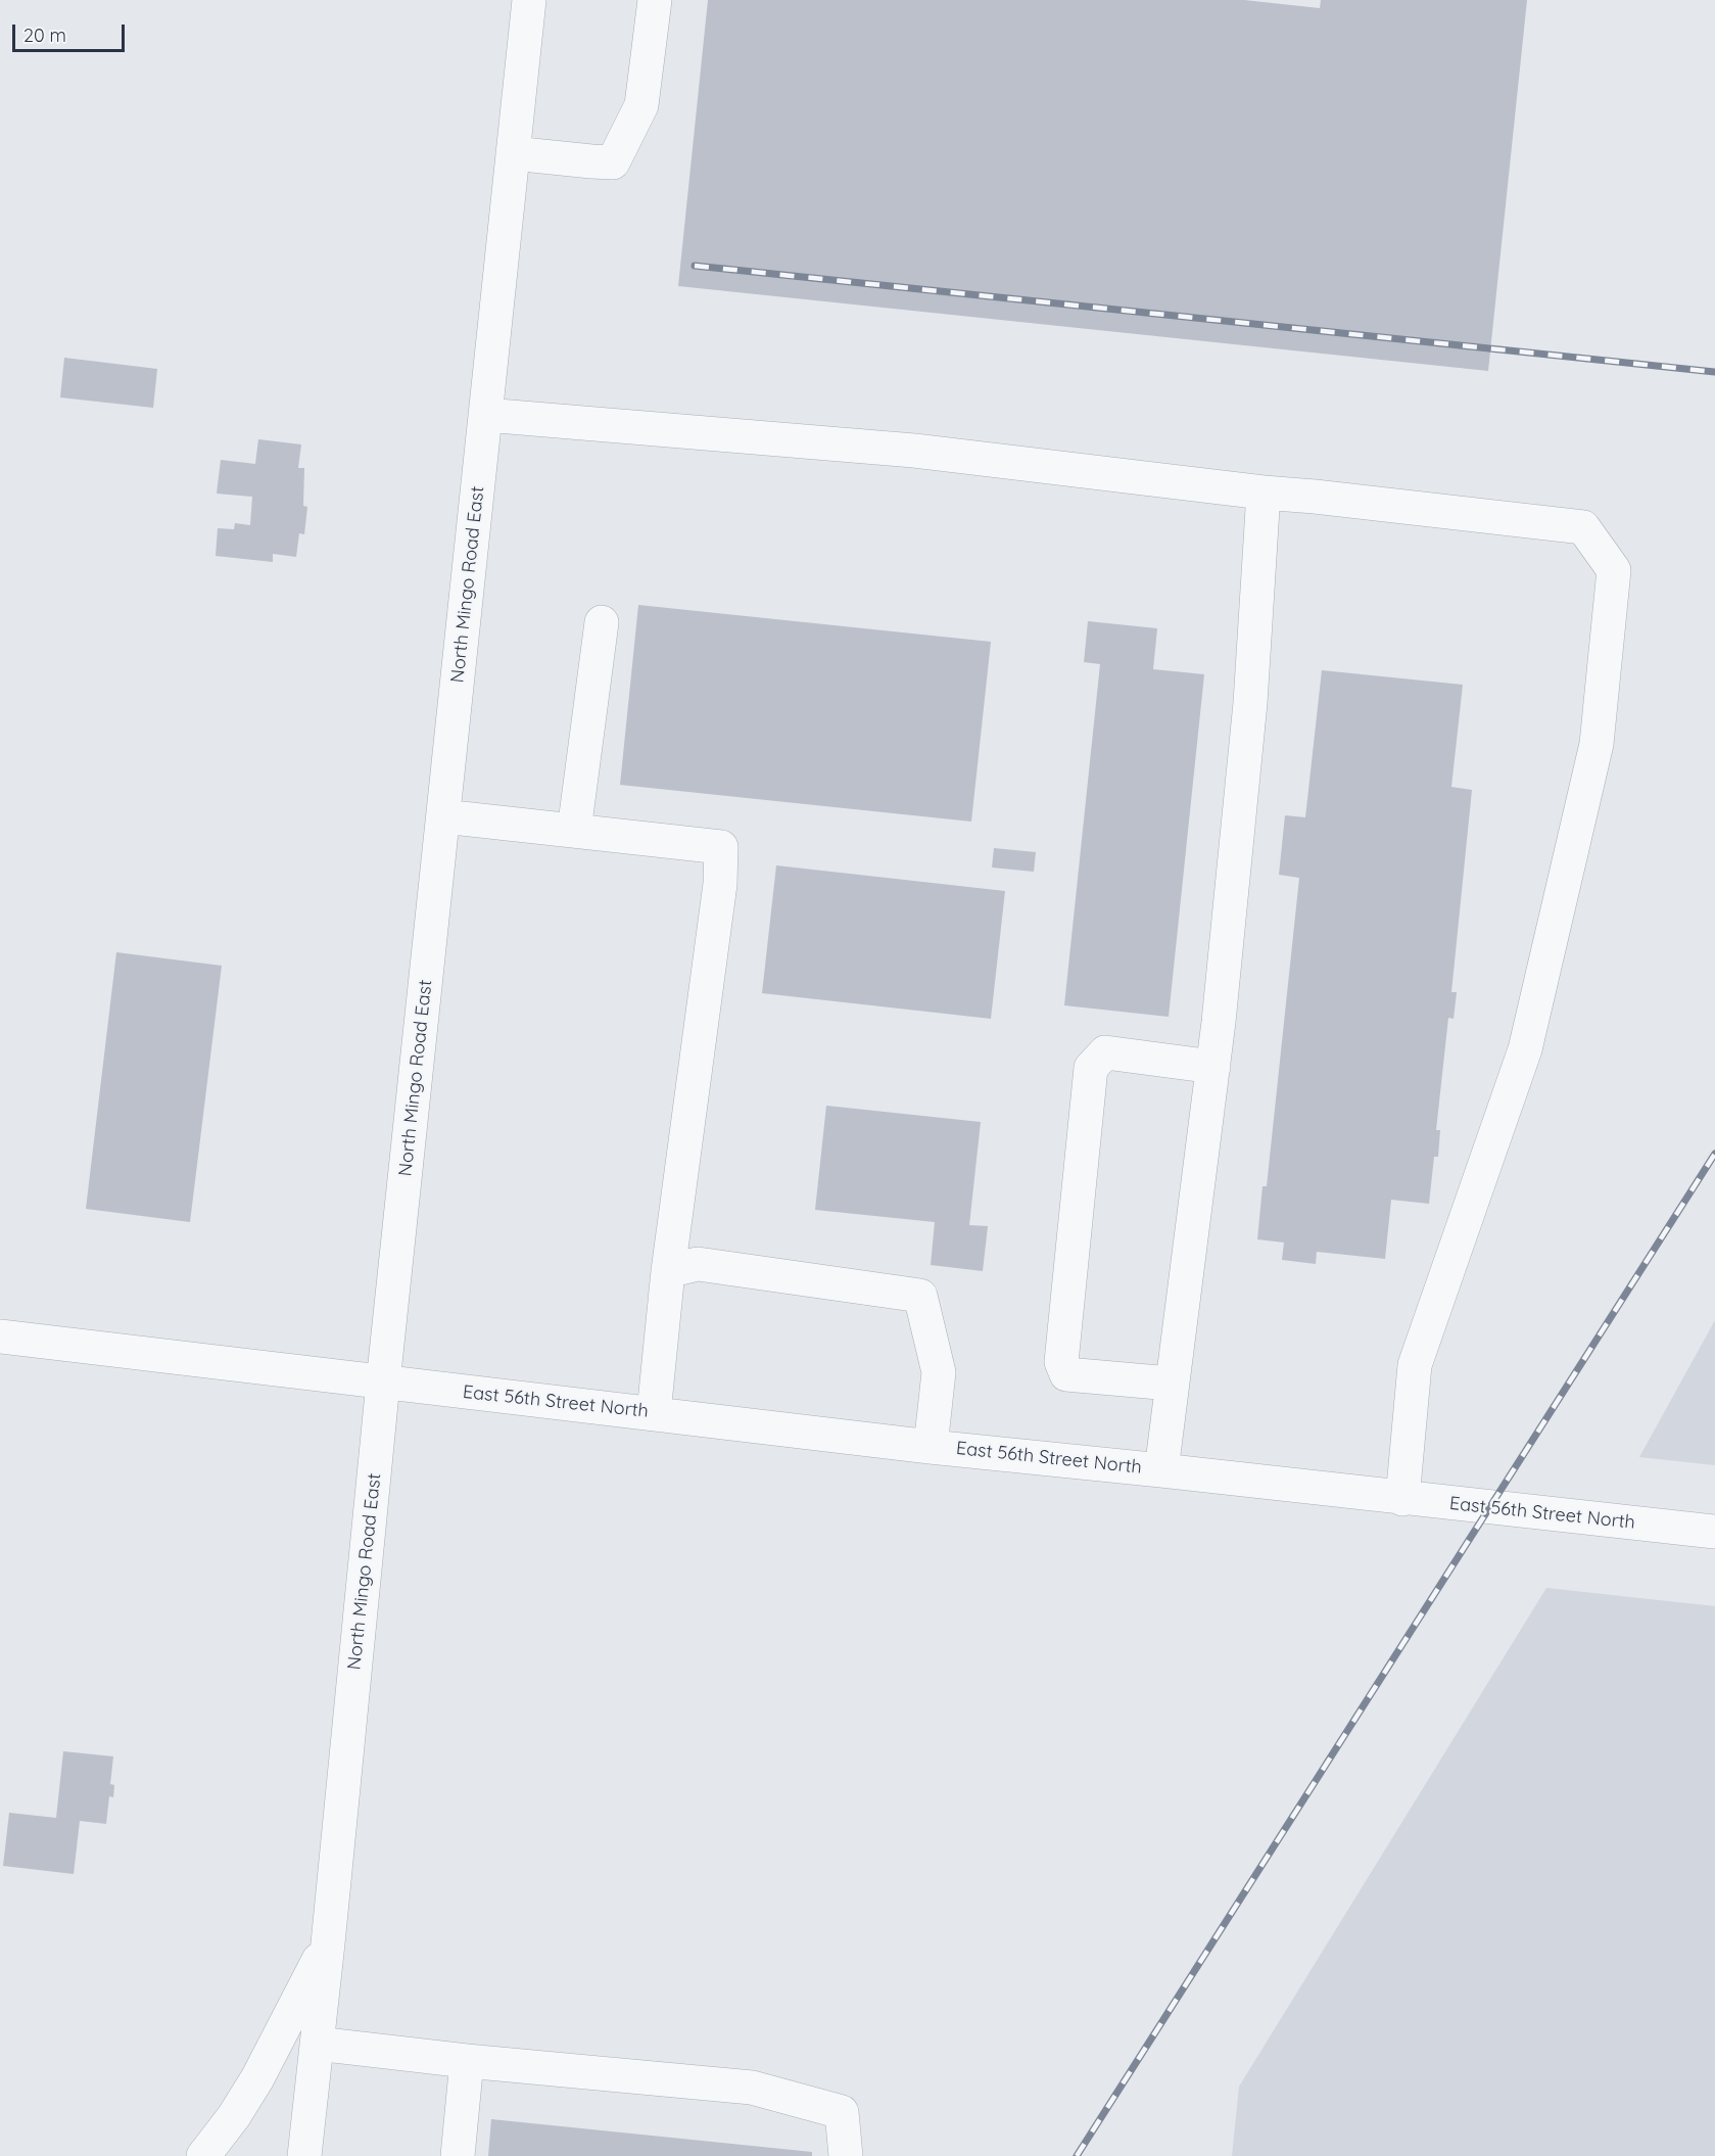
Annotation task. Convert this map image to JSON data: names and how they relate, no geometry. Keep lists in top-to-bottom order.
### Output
{
  "streets": {
    "street": ["North Mingo Road East", "East 56th Street North"]
  },
  "crossings": [
    ["North Mingo Road East", "East 56th Street North"]
  ],
  "scale_bar": "20 m"
}
